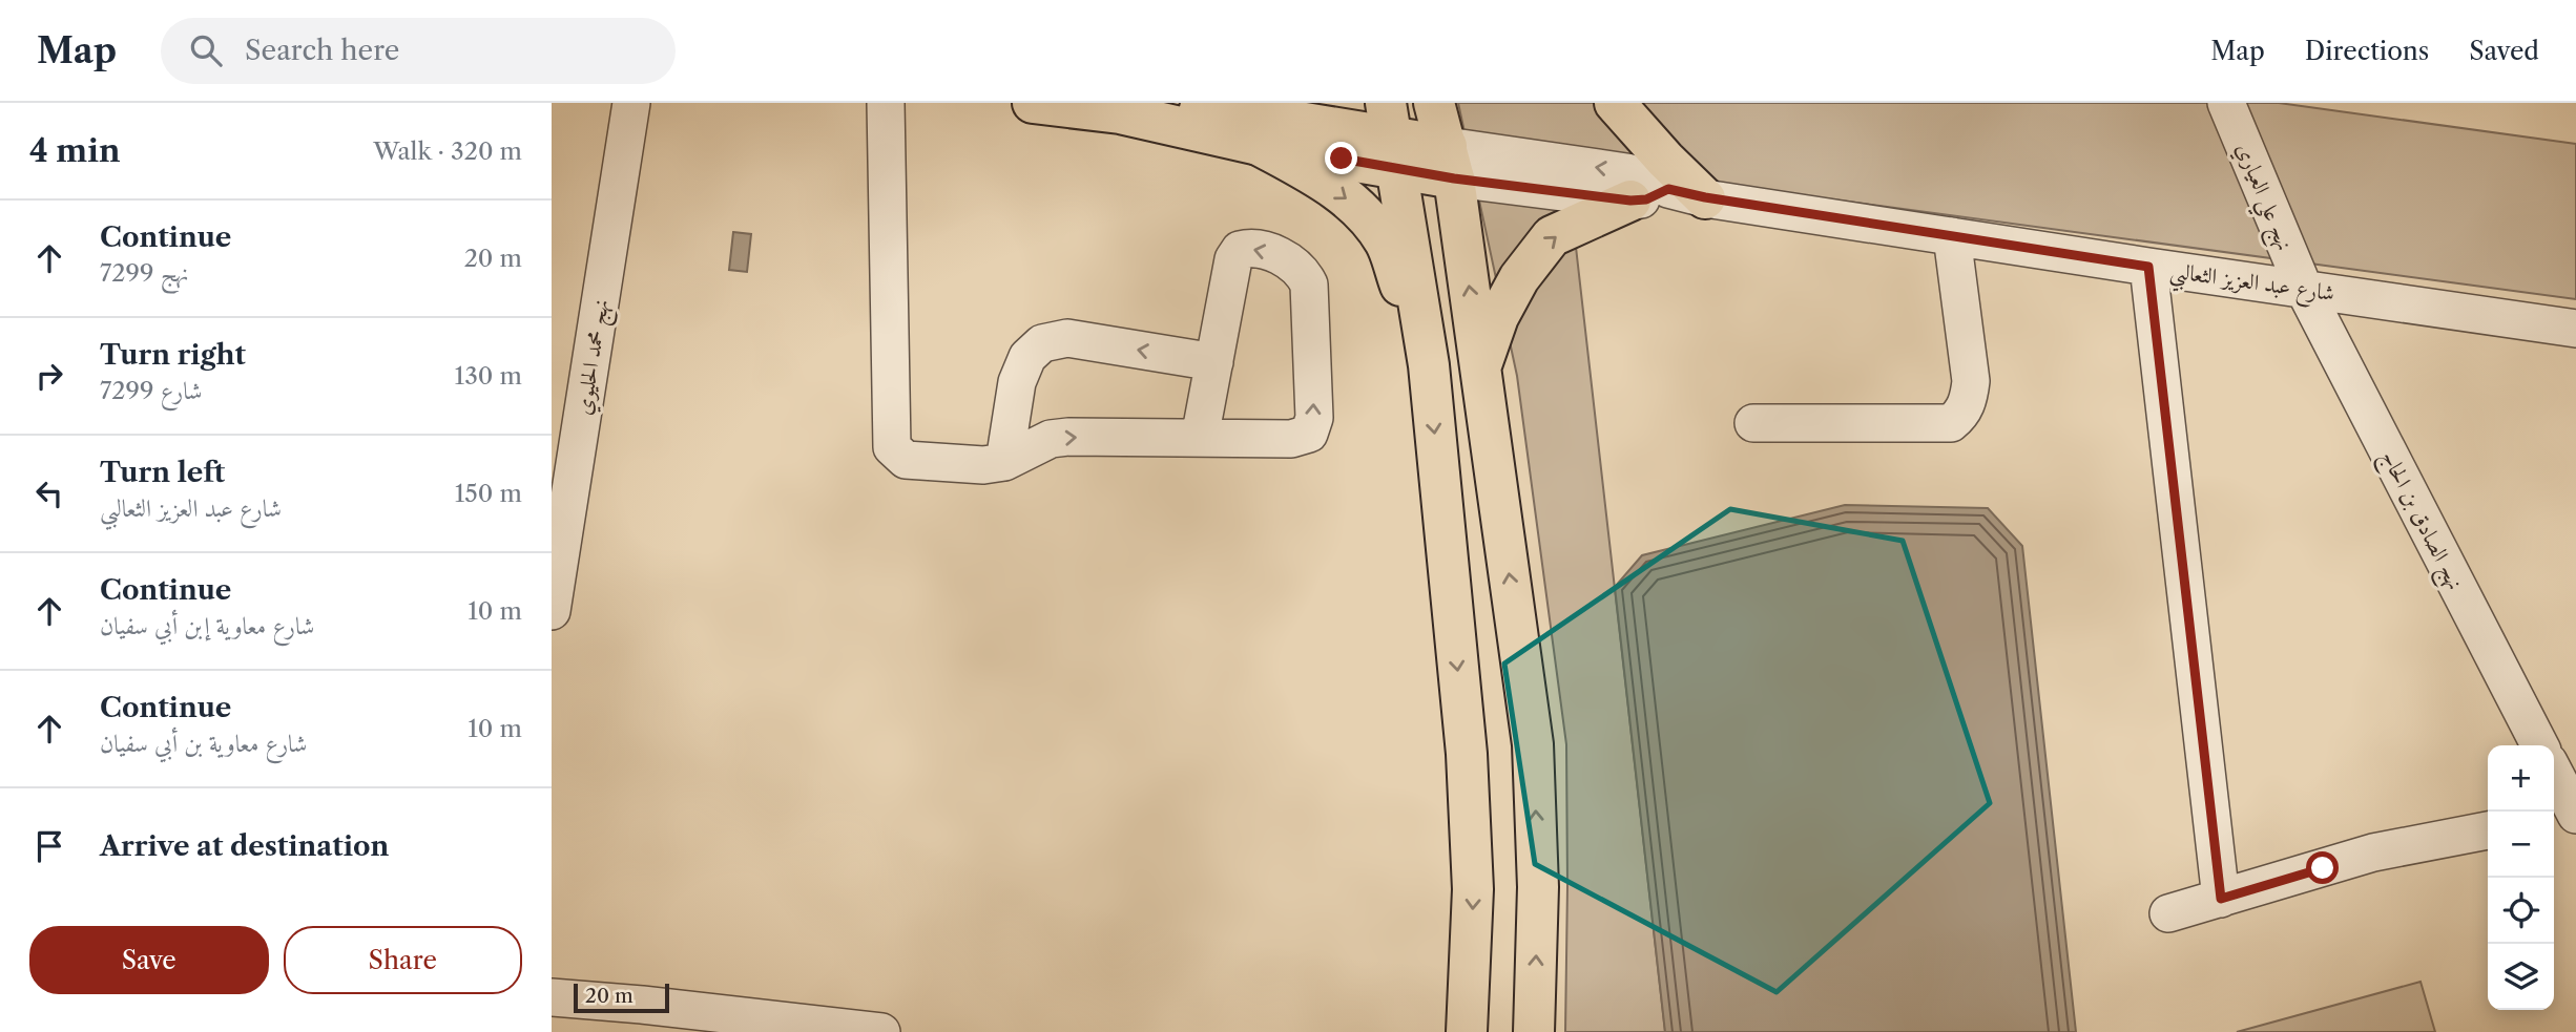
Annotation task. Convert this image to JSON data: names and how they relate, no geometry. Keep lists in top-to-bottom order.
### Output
{
  "streets": {
    "street": [
      "نهج علي العياري",
      "شارع عبد العزيز الثعالبي",
      "نهج محمد الحليوي",
      "نهج الصادق بن الحاج"
    ]
  },
  "crossings": [
    ["نهج علي العياري", "شارع عبد العزيز الثعالبي"],
    ["نهج علي العياري", "نهج الصادق بن الحاج"],
    ["شارع عبد العزيز الثعالبي", "نهج الصادق بن الحاج"]
  ],
  "scale_bar": "20 m",
  "page": {
    "header": "Map",
    "search": "Search here",
    "nav": ["Map", "Directions", "Saved"],
    "heading": ["4 min", "Walk · 320 m"],
    "list": [
      ["Continue", "نهج 7299", "20 m"],
      ["Turn right", "شارع 7299", "130 m"],
      ["Turn left", "شارع عبد العزيز الثعالبي", "150 m"],
      ["Continue", "شارع معاوية إبن أبي سفيان", "10 m"],
      ["Continue", "شارع معاوية بن أبي سفيان", "10 m"],
      "Arrive at destination"
    ],
    "map_buttons": ["+", "−"],
    "buttons": ["Save", "Share"],
    "scale": "20 m"
  }
}
